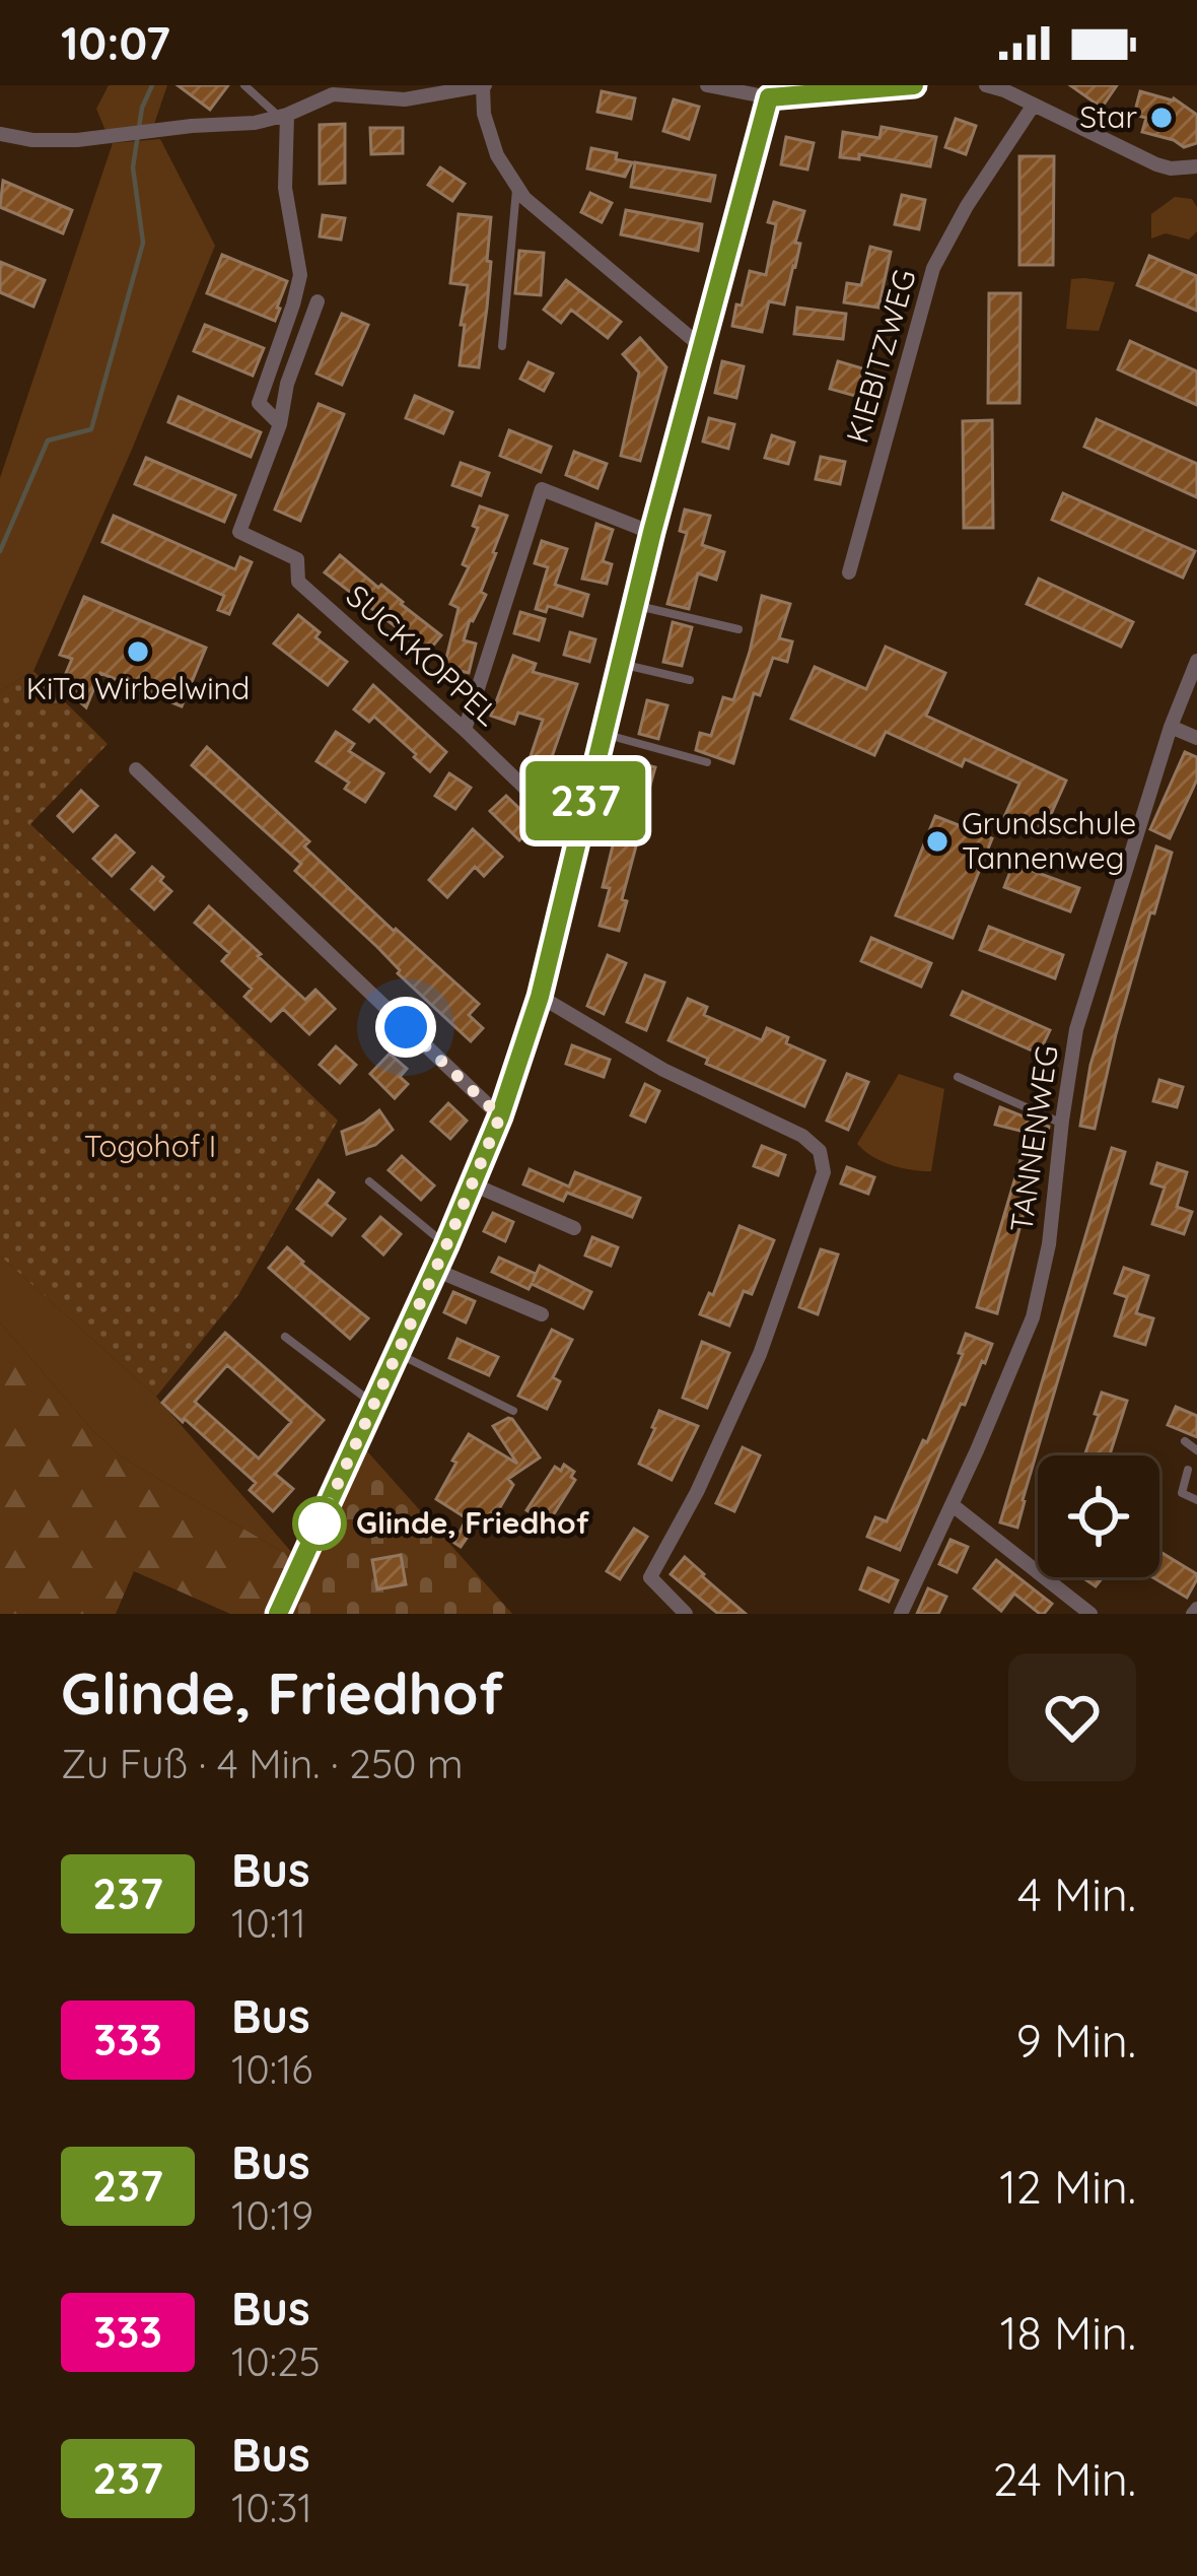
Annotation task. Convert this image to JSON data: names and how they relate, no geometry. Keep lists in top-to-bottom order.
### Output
{
  "streets": {
    "street": ["KIEBITZWEG", "SUCKKOPPEL", "TANNENWEG"]
  },
  "parks": ["Togohof I"],
  "places": [
    "Star",
    "KiTa Wirbelwind",
    "Grundschule Tannenweg",
    "Glinde, Friedhof"
  ],
  "lines": ["bus line 237"],
  "page": {
    "status": "10:07",
    "on_map": "237",
    "heading": ["Glinde, Friedhof", "Zu Fuß · 4 Min. · 250 m"],
    "list": [
      {
        "mark": "237",
        "name": "Bus",
        "note": "10:11",
        "value": "4 Min."
      },
      {
        "mark": "333",
        "name": "Bus",
        "note": "10:16",
        "value": "9 Min."
      },
      {
        "mark": "237",
        "name": "Bus",
        "note": "10:19",
        "value": "12 Min."
      },
      {
        "mark": "333",
        "name": "Bus",
        "note": "10:25",
        "value": "18 Min."
      },
      {
        "mark": "237",
        "name": "Bus",
        "note": "10:31",
        "value": "24 Min."
      }
    ]
  }
}
